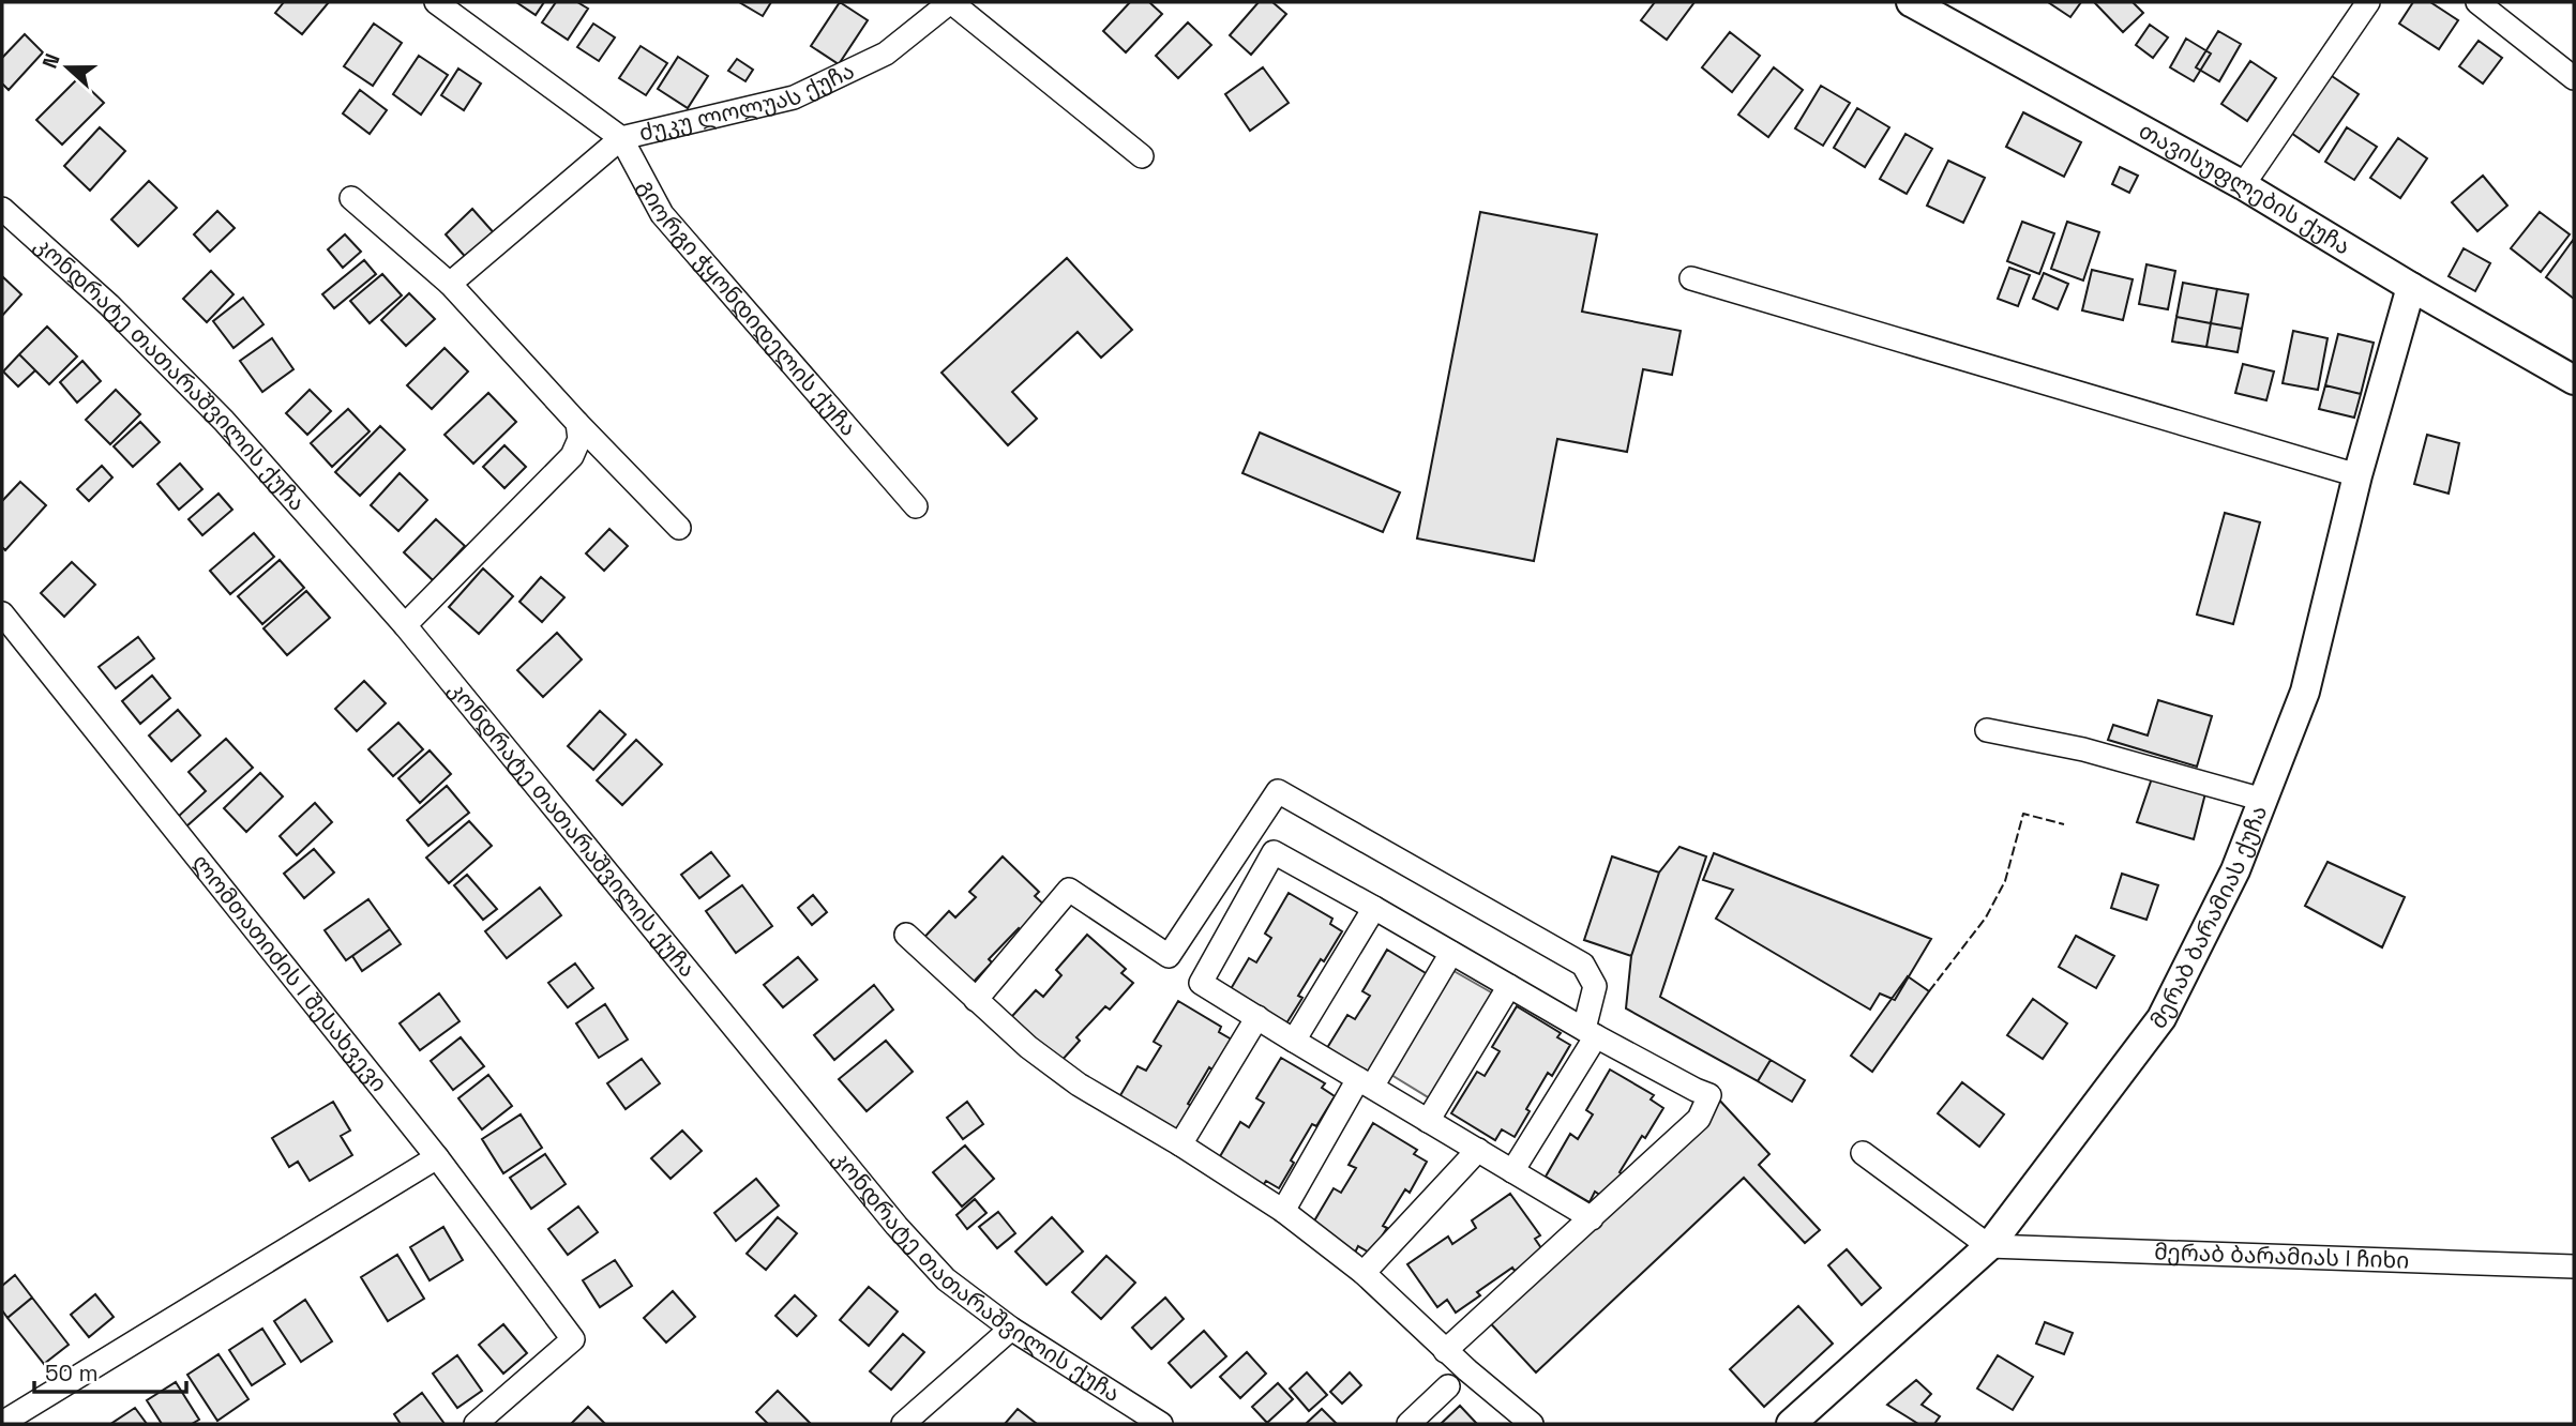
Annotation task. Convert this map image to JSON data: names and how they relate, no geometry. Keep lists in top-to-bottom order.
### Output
{
  "streets": {
    "main road": ["თავისუფლების ქუჩა", "მერაბ ბარამიას ქუჩა"],
    "street": [
      "ძუკუ ლოლუას ქუჩა",
      "გიორგი ჭყონდიდელის ქუჩა",
      "კონდრატე თათარაშვილის ქუჩა",
      "ლომთათიძის I შესახვევი",
      "მერაბ ბარამიას I ჩიხი"
    ]
  },
  "crossings": [
    ["ძუკუ ლოლუას ქუჩა", "გიორგი ჭყონდიდელის ქუჩა"],
    ["თავისუფლების ქუჩა", "მერაბ ბარამიას ქუჩა"],
    ["მერაბ ბარამიას ქუჩა", "მერაბ ბარამიას I ჩიხი"]
  ],
  "scale_bar": "50 m",
  "north": "left"
}
